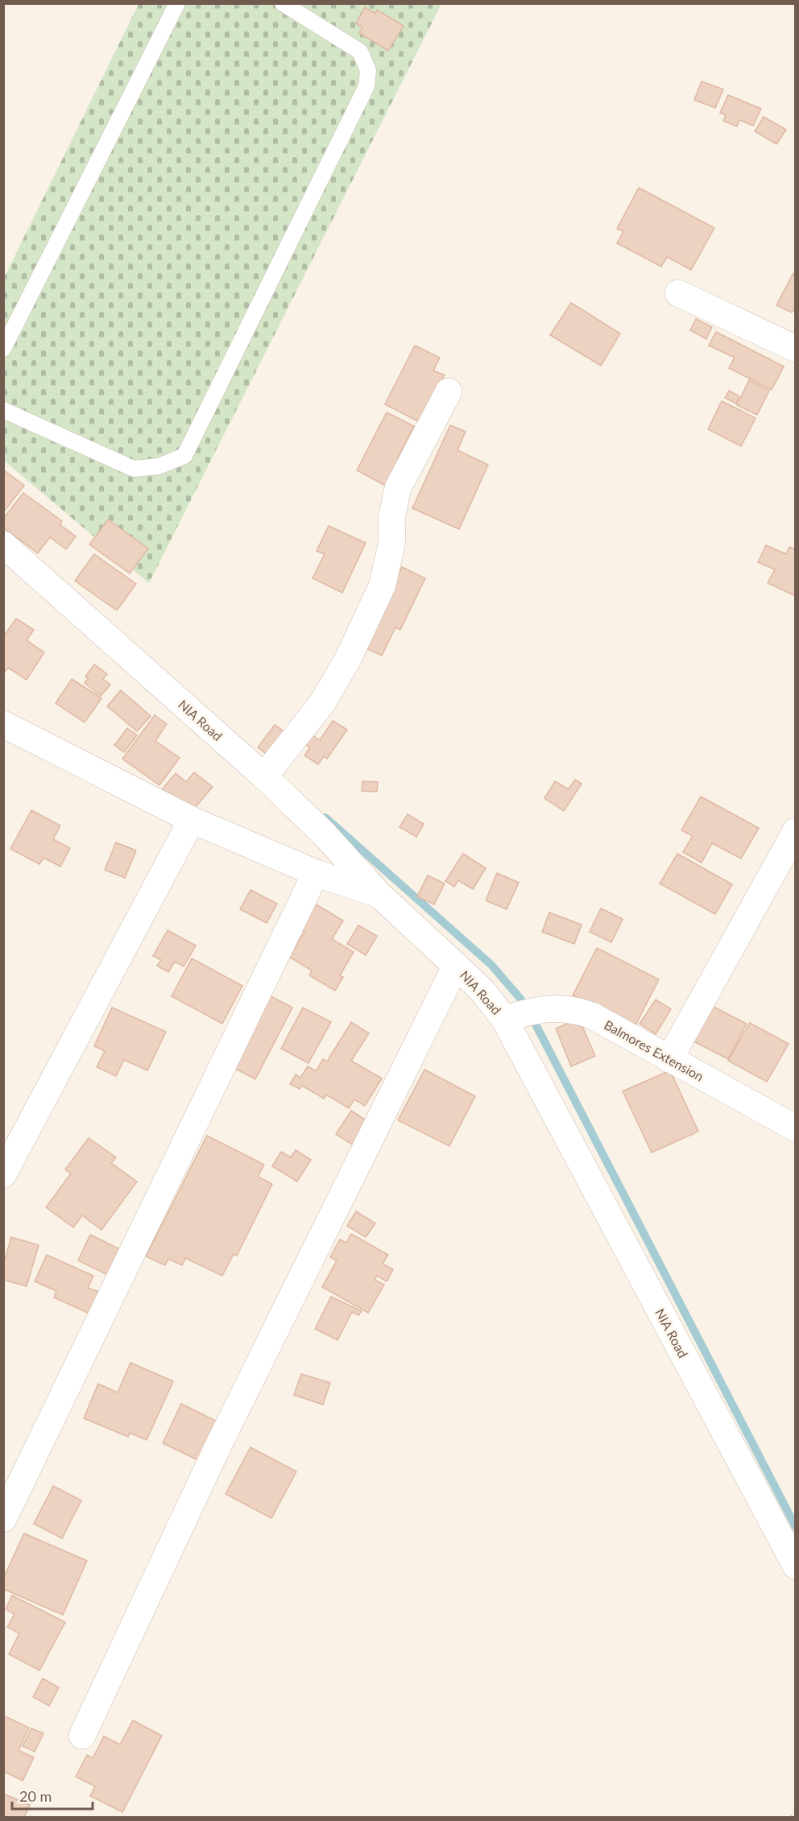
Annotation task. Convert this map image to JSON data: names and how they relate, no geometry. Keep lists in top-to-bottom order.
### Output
{
  "streets": {
    "street": ["NIA Road", "Balmores Extension"]
  },
  "crossings": [
    ["NIA Road", "Balmores Extension"]
  ],
  "scale_bar": "20 m"
}
